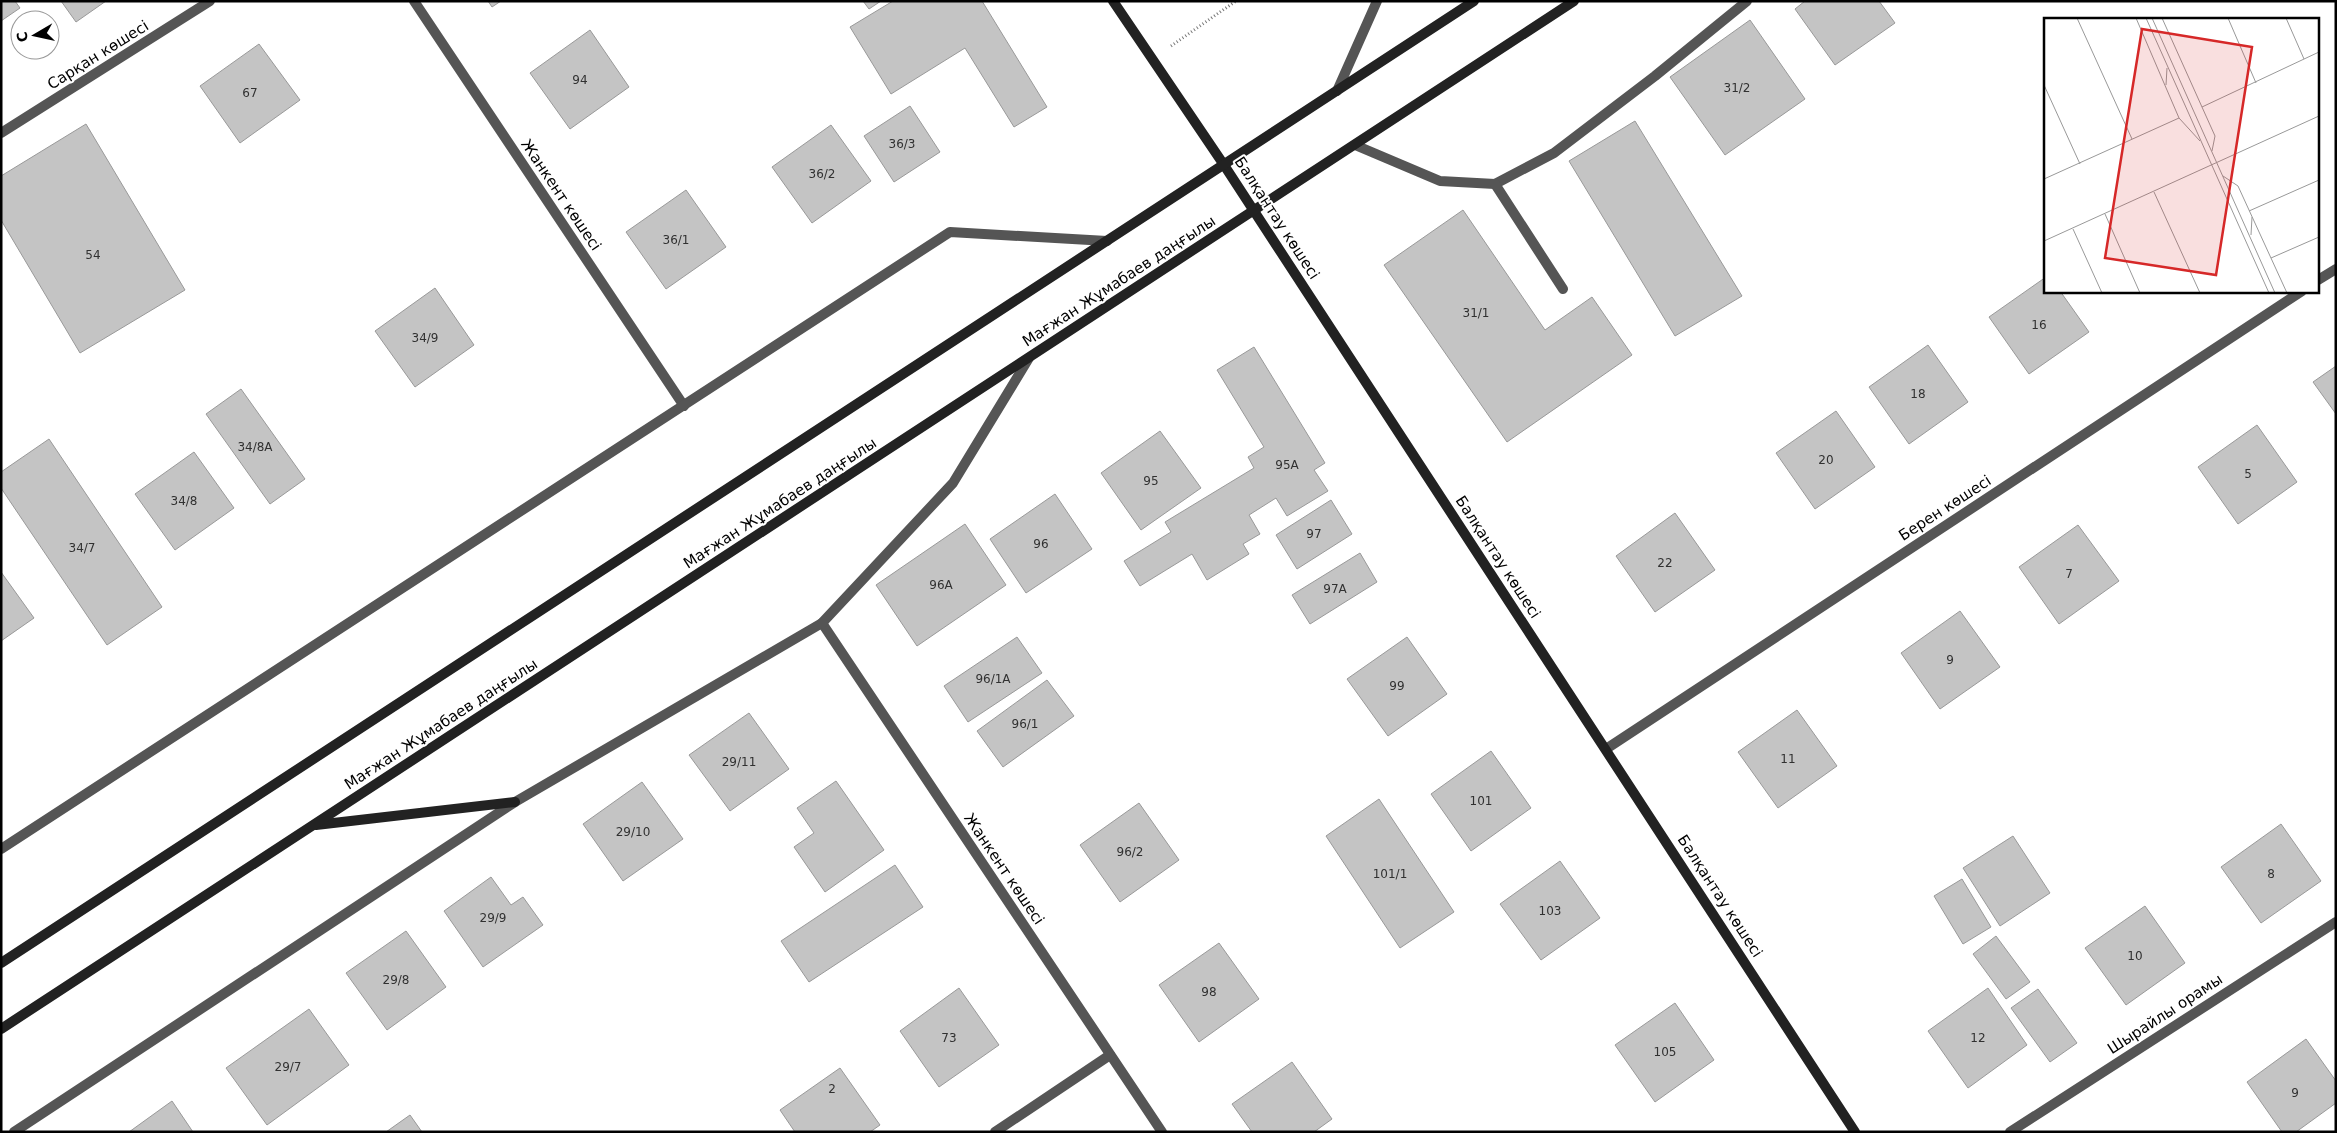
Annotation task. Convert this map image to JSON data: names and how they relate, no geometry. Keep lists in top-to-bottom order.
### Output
{
  "streets": {
    "main road": ["Балқантау көшесі", "Мағжан Жұмабаев даңғылы"],
    "street": [
      "Сарқан көшесі",
      "Жанкент көшесі",
      "Берен көшесі",
      "Шырайлы орамы"
    ]
  },
  "crossings": [
    ["Балқантау көшесі", "Мағжан Жұмабаев даңғылы"],
    ["Балқантау көшесі", "Берен көшесі"]
  ],
  "house_numbers": [
    "94",
    "31/2",
    "67",
    "36/3",
    "36/2",
    "36/1",
    "54",
    "31/1",
    "16",
    "34/9",
    "18",
    "34/8A",
    "20",
    "95А",
    "5",
    "95",
    "34/8",
    "97",
    "96",
    "34/7",
    "22",
    "7",
    "96A",
    "97A",
    "9",
    "96/1А",
    "99",
    "96/1",
    "11",
    "29/11",
    "101",
    "29/10",
    "96/2",
    "101/1",
    "8",
    "103",
    "29/9",
    "10",
    "29/8",
    "98",
    "73",
    "12",
    "105",
    "29/7",
    "2",
    "9"
  ],
  "north": "left"
}
